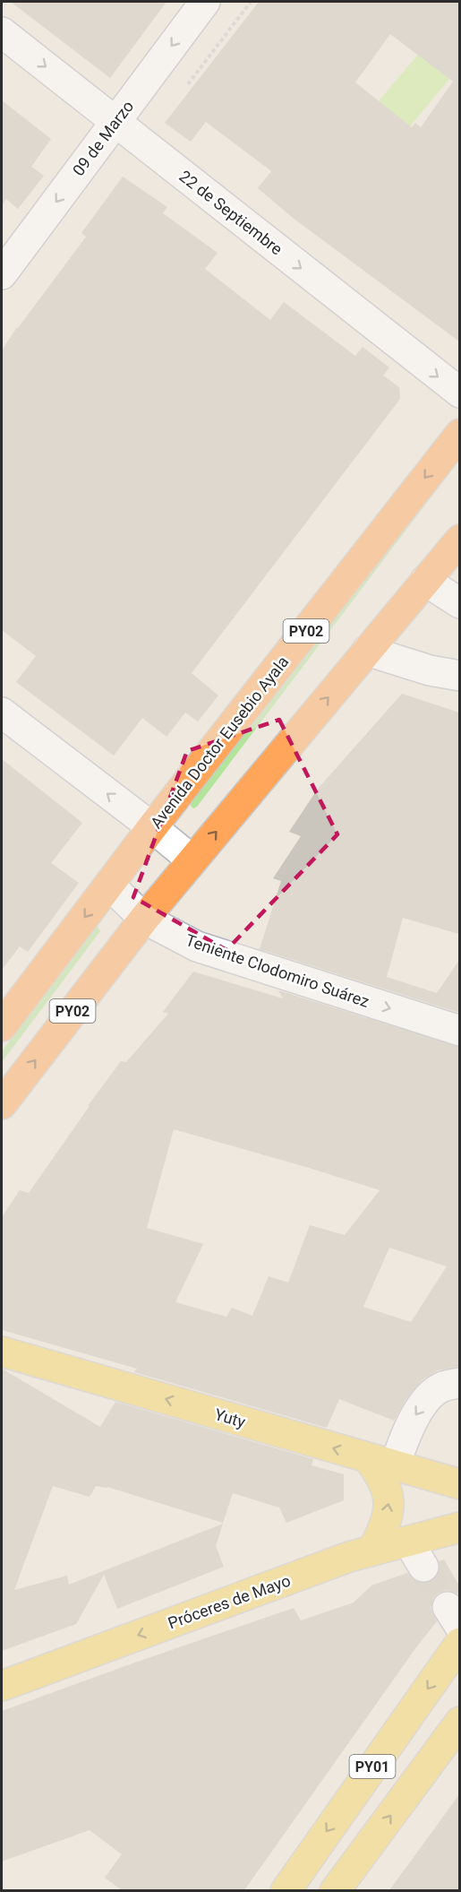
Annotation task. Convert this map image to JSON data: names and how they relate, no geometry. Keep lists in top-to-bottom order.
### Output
{
  "streets": {
    "highway": ["PY02", "Avenida Doctor Eusebio Ayala"],
    "main road": ["Yuty", "Próceres de Mayo", "PY01"],
    "street": ["09 de Marzo", "22 de Septiembre", "Teniente Clodomiro Suárez"]
  },
  "crossings": [
    ["09 de Marzo", "22 de Septiembre"],
    ["PY02", "Teniente Clodomiro Suárez"],
    ["Avenida Doctor Eusebio Ayala", "Teniente Clodomiro Suárez"]
  ],
  "one_way": [
    "09 de Marzo",
    "22 de Septiembre",
    "Teniente Clodomiro Suárez",
    "Yuty",
    "Próceres de Mayo"
  ]
}
